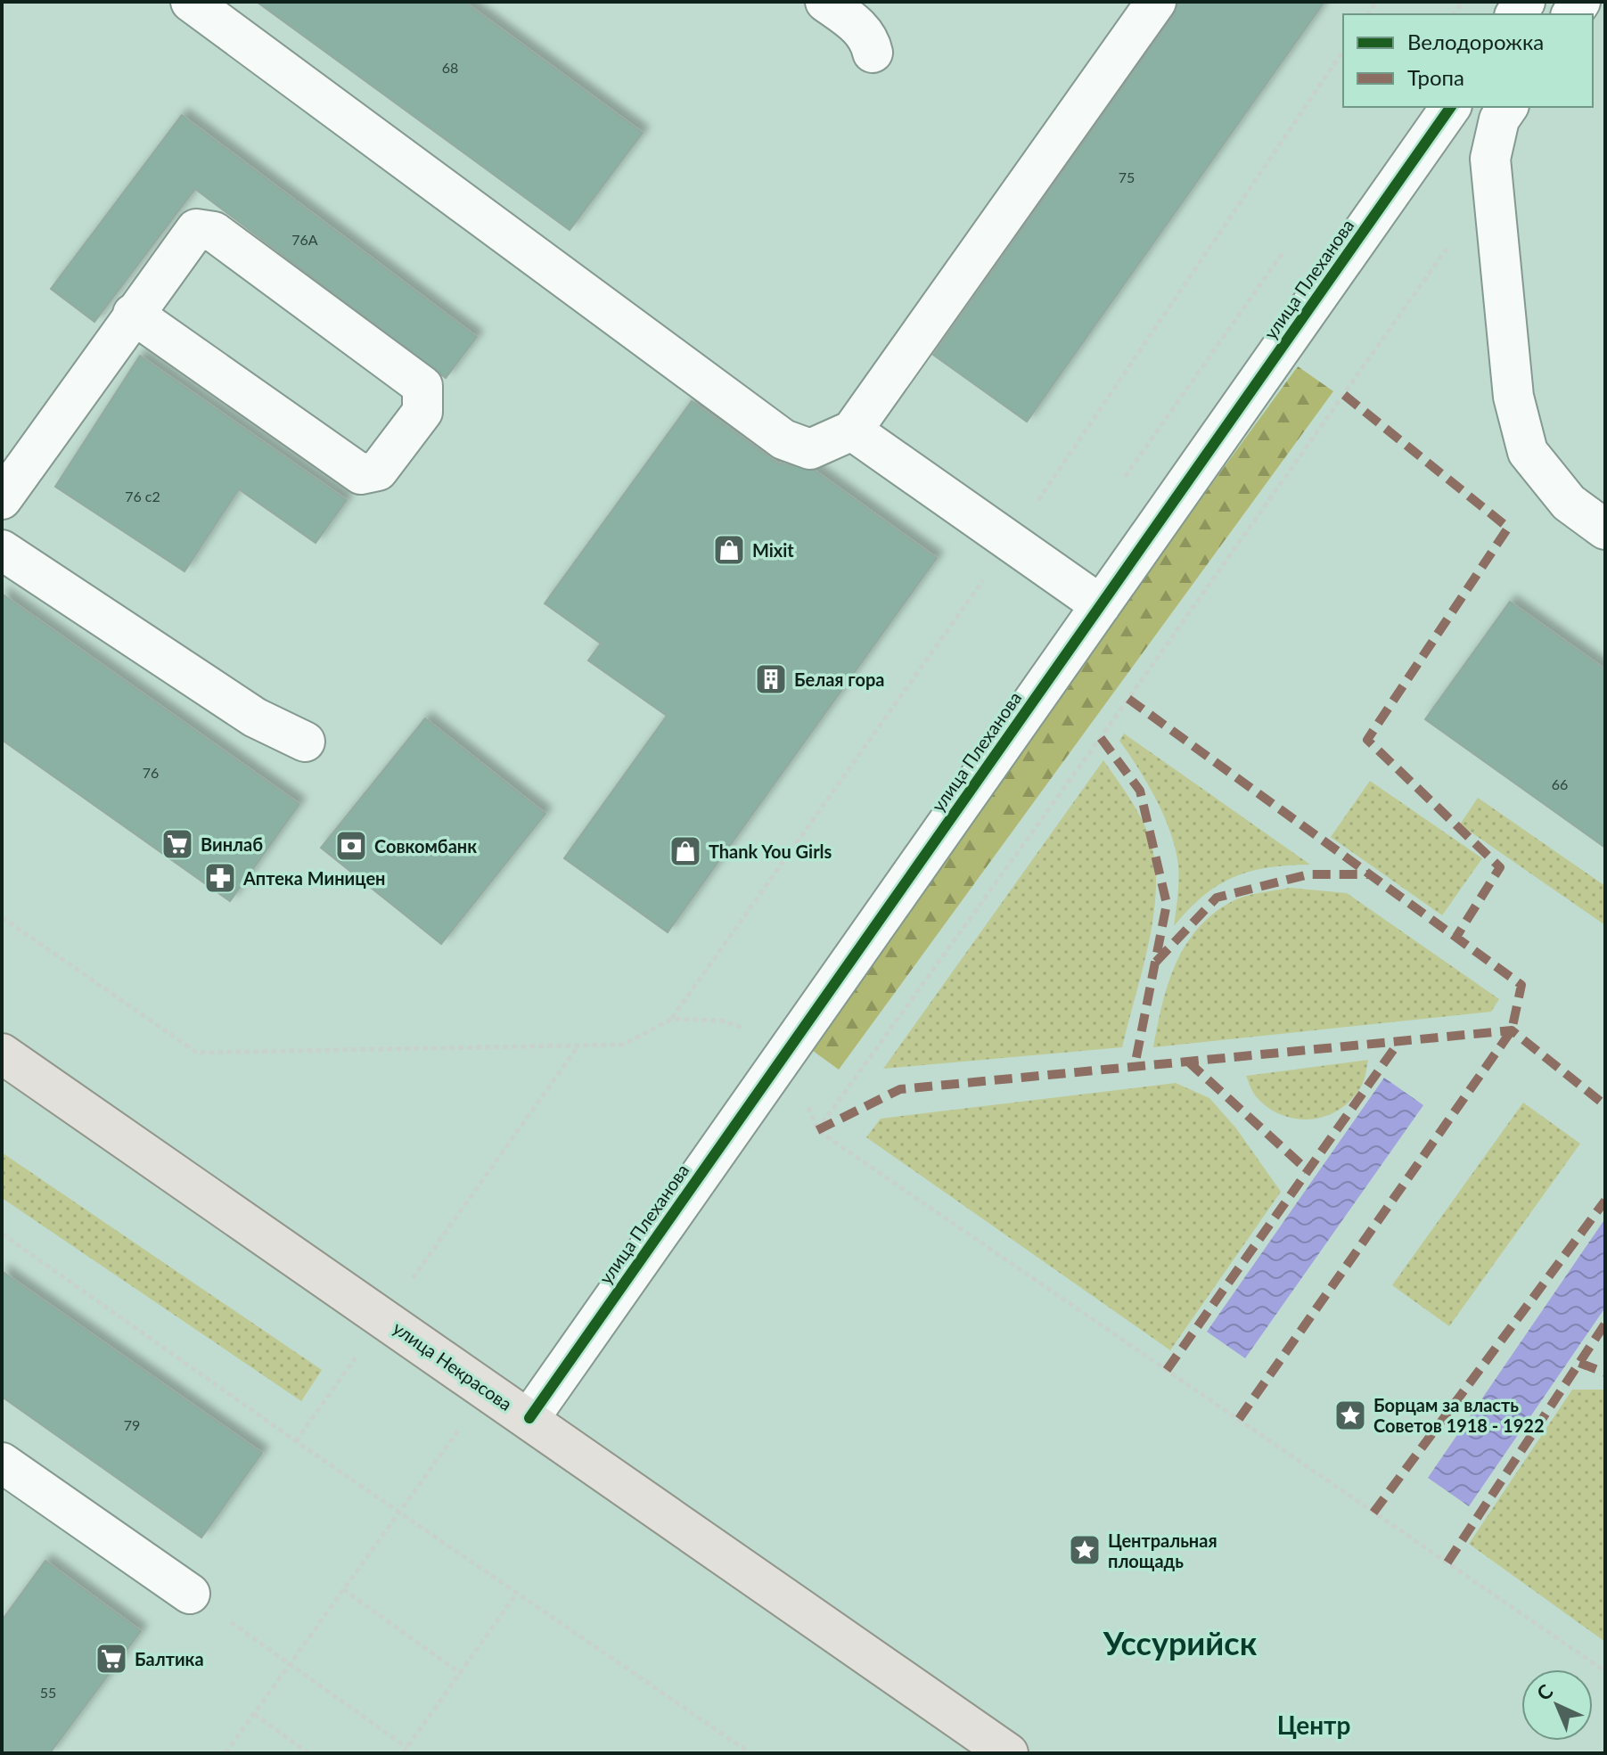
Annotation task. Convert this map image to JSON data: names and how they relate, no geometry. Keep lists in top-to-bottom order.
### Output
{
  "streets": {
    "main road": ["улица Некрасова"],
    "street": ["улица Плеханова"]
  },
  "crossings": [
    ["улица Плеханова", "улица Некрасова"]
  ],
  "districts": ["Уссурийск", "Центр"],
  "places": {
    "shop": ["Mixit", "Thank You Girls"],
    "building": ["Белая гора"],
    "supermarket": ["Винлаб", "Балтика"],
    "bank": ["Совкомбанк"],
    "pharmacy": ["Аптека Миницен"],
    "place": ["Борцам за власть Советов 1918 - 1922", "Центральная площадь"]
  },
  "house_numbers": [
    "68",
    "75",
    "76А",
    "76 с2",
    "76",
    "66",
    "79",
    "55"
  ],
  "legend": ["Велодорожка", "Тропа"],
  "north": "top left"
}
